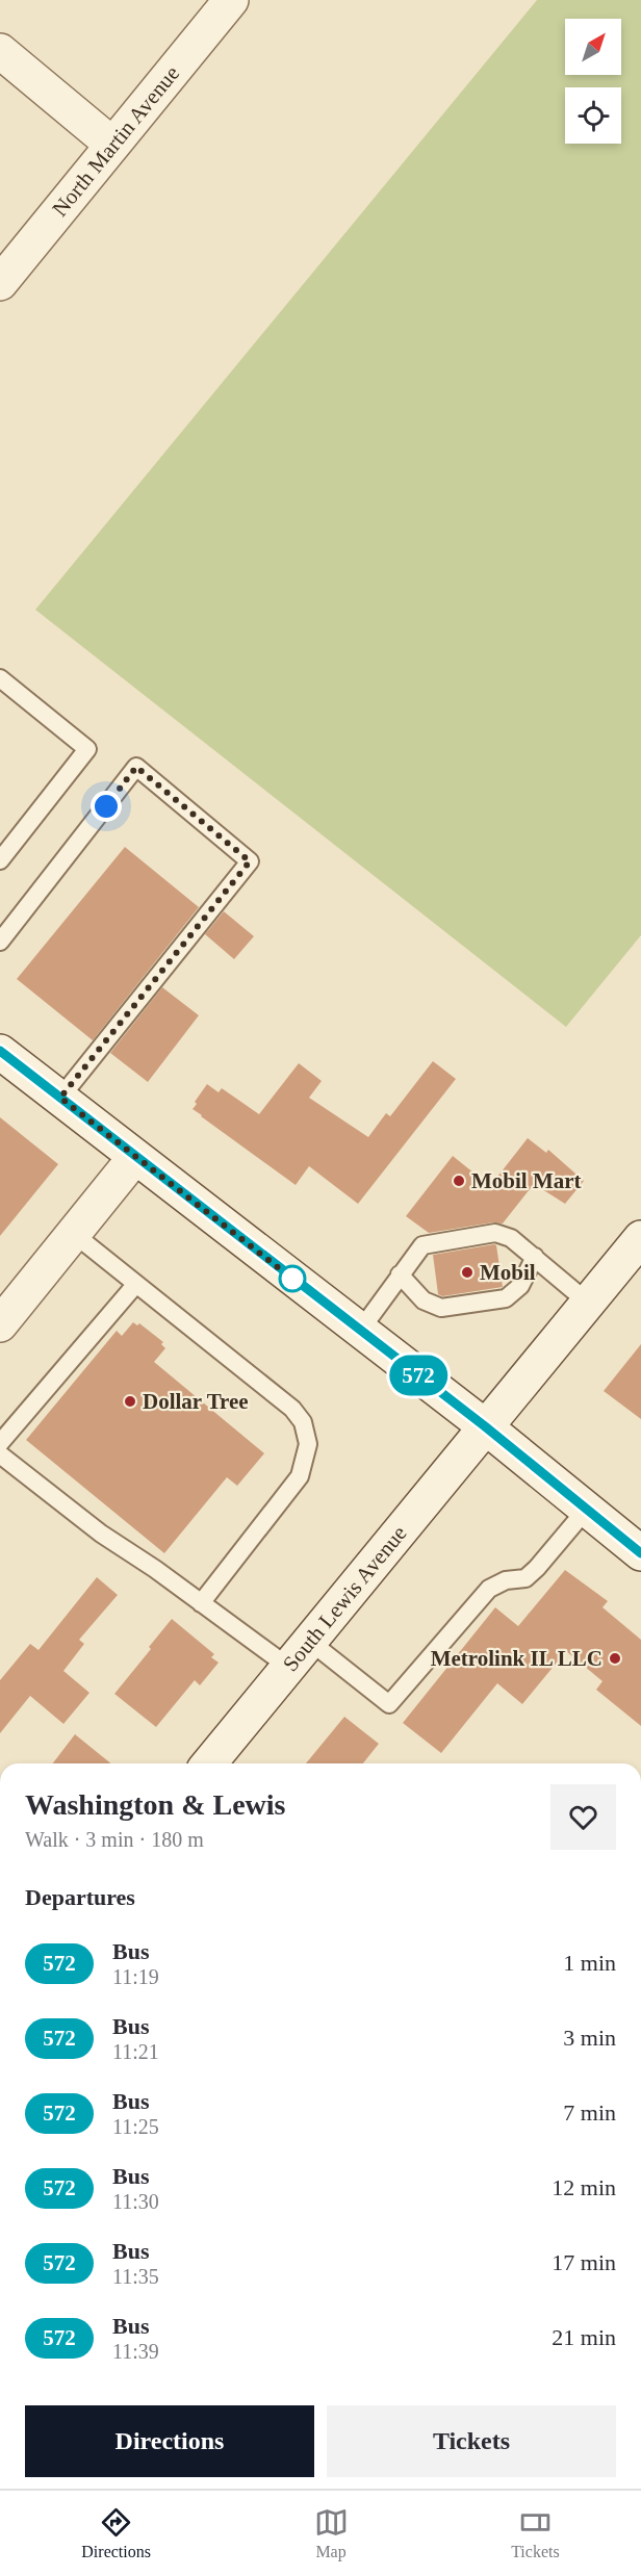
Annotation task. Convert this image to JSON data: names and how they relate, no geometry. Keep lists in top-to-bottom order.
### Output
{
  "streets": {
    "main road": ["North Martin Avenue", "South Lewis Avenue"]
  },
  "places": [
    "Mobil Mart",
    "Mobil",
    "Dollar Tree",
    "Metrolink IL LLC"
  ],
  "lines": ["bus line 572"],
  "north": "top right",
  "page": {
    "on_map": "572",
    "heading": [
      ["Washington & Lewis", "Walk · 3 min · 180 m"],
      "Departures"
    ],
    "list": [
      {
        "mark": "572",
        "name": "Bus",
        "note": "11:19",
        "value": "1 min"
      },
      {
        "mark": "572",
        "name": "Bus",
        "note": "11:21",
        "value": "3 min"
      },
      {
        "mark": "572",
        "name": "Bus",
        "note": "11:25",
        "value": "7 min"
      },
      {
        "mark": "572",
        "name": "Bus",
        "note": "11:30",
        "value": "12 min"
      },
      {
        "mark": "572",
        "name": "Bus",
        "note": "11:35",
        "value": "17 min"
      },
      {
        "mark": "572",
        "name": "Bus",
        "note": "11:39",
        "value": "21 min"
      }
    ],
    "buttons": ["Directions", "Tickets"],
    "tabs": ["Directions", "Map", "Tickets"]
  }
}
